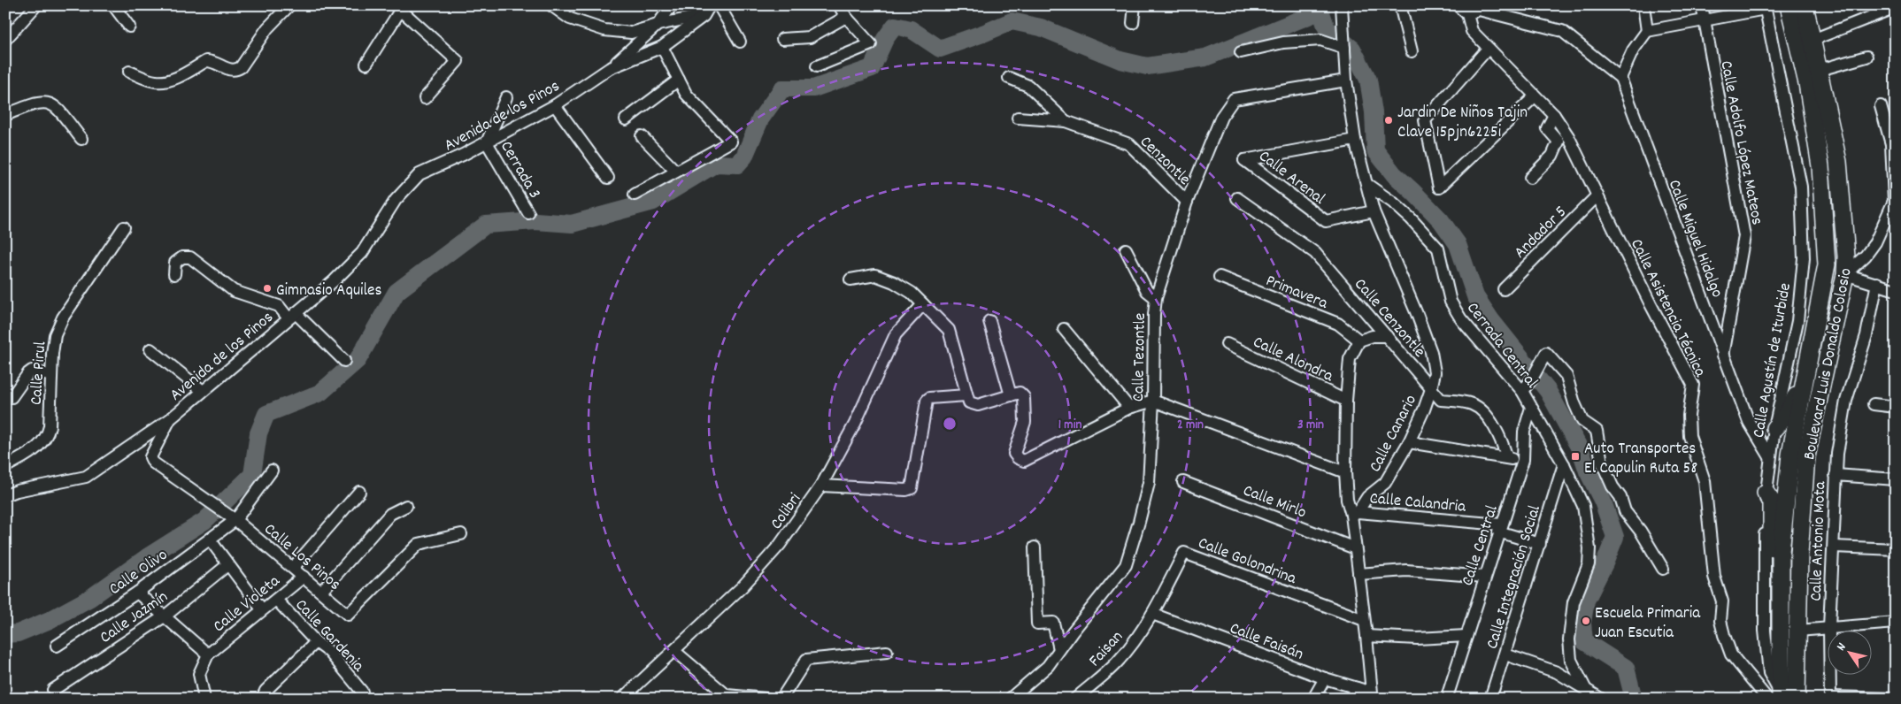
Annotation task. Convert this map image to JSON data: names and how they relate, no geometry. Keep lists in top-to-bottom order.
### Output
{
  "streets": {
    "highway": ["Boulevard Luis Donaldo Colosio"],
    "street": [
      "Avenida de los Pinos",
      "Calle Adolfo López Mateos",
      "Cenzontle",
      "Cerrada 3",
      "Calle Arenal",
      "Andador 5",
      "Calle Miguel Hidalgo",
      "Primavera",
      "Calle Asistencia Técnica",
      "Calle Cenzontle",
      "Cerrada Central",
      "Calle Tezontle",
      "Calle Alondra",
      "Calle Agustín de Iturbide",
      "Calle Pirul",
      "Calle Canario",
      "Calle Mirlo",
      "Calle Calandria",
      "Colibri",
      "Calle Antonio Mota",
      "Calle Central",
      "Calle Los Pinos",
      "Calle Golondrina",
      "Calle Olivo",
      "Calle Integración Social",
      "Calle Violeta",
      "Calle Jazmín",
      "Calle Gardenia",
      "Calle Faisán",
      "Faisan"
    ]
  },
  "crossings": [
    ["Avenida de los Pinos", "Cerrada 3"],
    ["Avenida de los Pinos", "Calle Los Pinos"],
    ["Calle Adolfo López Mateos", "Calle Miguel Hidalgo"],
    ["Cenzontle", "Calle Tezontle"],
    ["Calle Arenal", "Calle Canario"],
    ["Andador 5", "Calle Asistencia Técnica"],
    ["Calle Miguel Hidalgo", "Calle Agustín de Iturbide"],
    ["Calle Asistencia Técnica", "Calle Agustín de Iturbide"],
    ["Calle Asistencia Técnica", "Boulevard Luis Donaldo Colosio"],
    ["Calle Cenzontle", "Calle Canario"],
    ["Cerrada Central", "Calle Canario"],
    ["Cerrada Central", "Calle Central"],
    ["Cerrada Central", "Calle Integración Social"],
    ["Calle Agustín de Iturbide", "Boulevard Luis Donaldo Colosio"],
    ["Calle Canario", "Calle Calandria"],
    ["Calle Calandria", "Calle Central"],
    ["Calle Calandria", "Calle Integración Social"],
    ["Calle Los Pinos", "Calle Olivo"],
    ["Calle Los Pinos", "Calle Violeta"],
    ["Calle Golondrina", "Calle Faisán"],
    ["Calle Golondrina", "Faisan"],
    ["Calle Violeta", "Calle Gardenia"],
    ["Calle Faisán", "Faisan"]
  ],
  "places": {
    "other": ["Jardin De Niños Tajin Clave 15pjn6225i", "Gimnasio Aquiles", "Escuela Primaria Juan Escutia"],
    "transit": ["Auto Transportes El Capulin Ruta 58"]
  },
  "north": "top left",
  "rings": ["1 min", "2 min", "3 min"]
}
